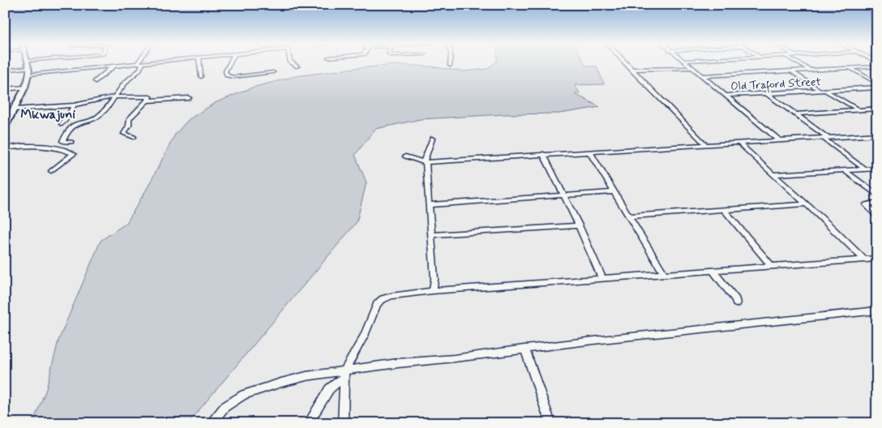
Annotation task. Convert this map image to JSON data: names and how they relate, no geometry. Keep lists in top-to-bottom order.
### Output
{
  "streets": {
    "street": ["Old Traford Street"]
  },
  "districts": ["Mkwajuni"]
}
